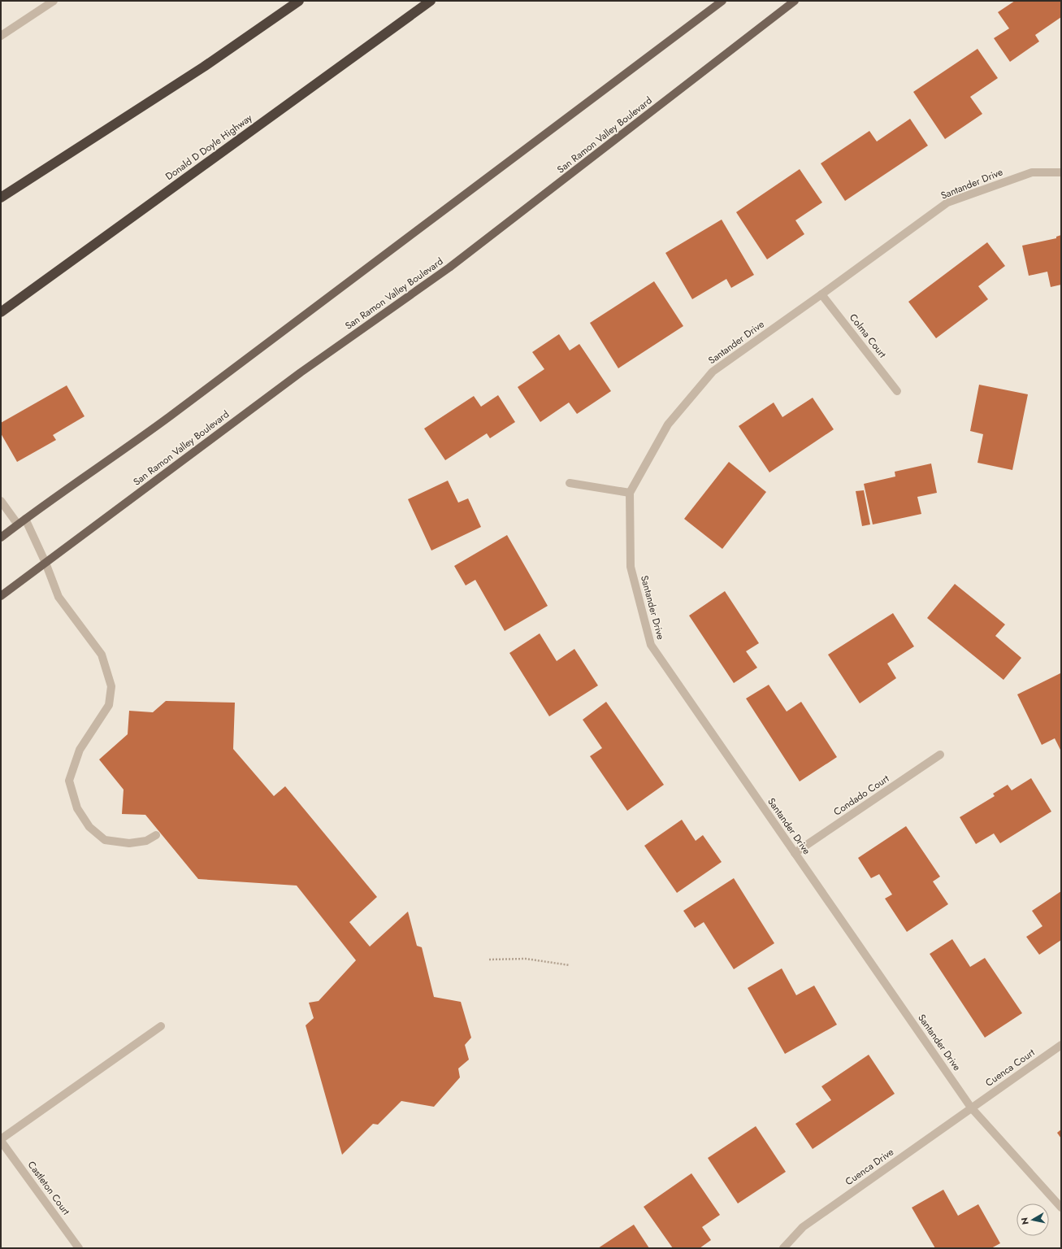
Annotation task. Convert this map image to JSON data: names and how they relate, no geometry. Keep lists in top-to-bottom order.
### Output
{
  "streets": {
    "highway": ["Donald D Doyle Highway"],
    "main road": ["San Ramon Valley Boulevard"],
    "street": [
      "Santander Drive",
      "Colma Court",
      "Condado Court",
      "Cuenca Court",
      "Cuenca Drive",
      "Castleton Court"
    ]
  },
  "crossings": [
    ["Santander Drive", "Colma Court"],
    ["Santander Drive", "Condado Court"],
    ["Santander Drive", "Cuenca Court"],
    ["Santander Drive", "Cuenca Drive"],
    ["Cuenca Court", "Cuenca Drive"]
  ],
  "north": "left"
}
